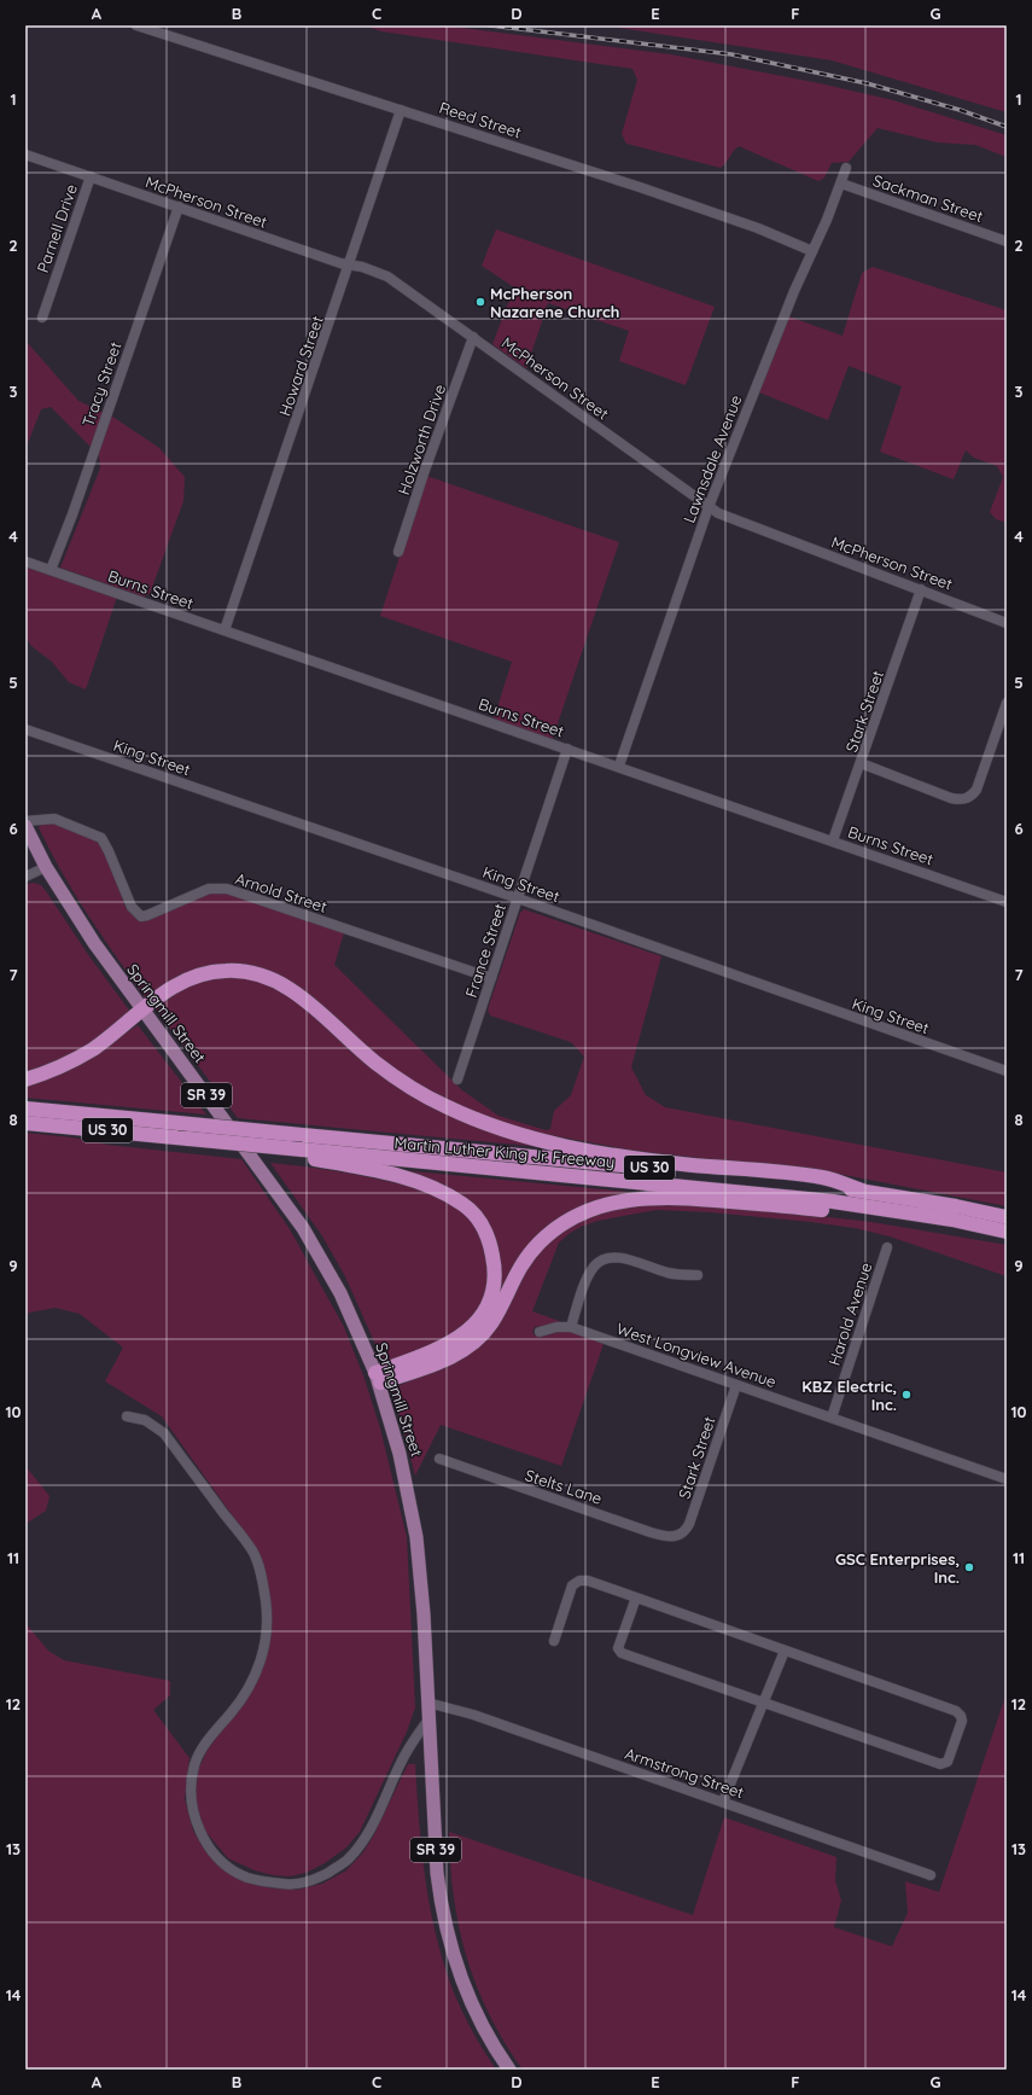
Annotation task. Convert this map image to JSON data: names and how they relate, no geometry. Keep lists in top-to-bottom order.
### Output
{
  "streets": {
    "highway": ["US 30", "Martin Luther King Jr. Freeway"],
    "main road": ["Springmill Street", "SR 39"],
    "street": [
      "Reed Street",
      "Sackman Street",
      "McPherson Street",
      "Parnell Drive",
      "Howard Street",
      "Tracy Street",
      "Holzworth Drive",
      "Lawnsdale Avenue",
      "Burns Street",
      "Stark Street",
      "King Street",
      "Arnold Street",
      "France Street",
      "Harold Avenue",
      "West Longview Avenue",
      "Stelts Lane",
      "Armstrong Street"
    ]
  },
  "crossings": [
    ["Reed Street", "Howard Street"],
    ["Reed Street", "Lawnsdale Avenue"],
    ["Sackman Street", "Lawnsdale Avenue"],
    ["McPherson Street", "Parnell Drive"],
    ["McPherson Street", "Howard Street"],
    ["McPherson Street", "Tracy Street"],
    ["McPherson Street", "Holzworth Drive"],
    ["McPherson Street", "Lawnsdale Avenue"],
    ["McPherson Street", "Stark Street"],
    ["Howard Street", "Burns Street"],
    ["Tracy Street", "Burns Street"],
    ["Lawnsdale Avenue", "Burns Street"],
    ["Burns Street", "Stark Street"],
    ["Burns Street", "France Street"],
    ["Stark Street", "West Longview Avenue"],
    ["Stark Street", "Stelts Lane"],
    ["King Street", "France Street"],
    ["Arnold Street", "France Street"],
    ["Springmill Street", "Armstrong Street"],
    ["Harold Avenue", "West Longview Avenue"]
  ],
  "places": ["McPherson Nazarene Church", "KBZ Electric, Inc.", "GSC Enterprises, Inc."],
  "grid": {
    "columns": [
      "A",
      "B",
      "C",
      "D",
      "E",
      "F",
      "G"
    ],
    "rows": [
      "1",
      "2",
      "3",
      "4",
      "5",
      "6",
      "7",
      "8",
      "9",
      "10",
      "11",
      "12",
      "13",
      "14"
    ]
  }
}
